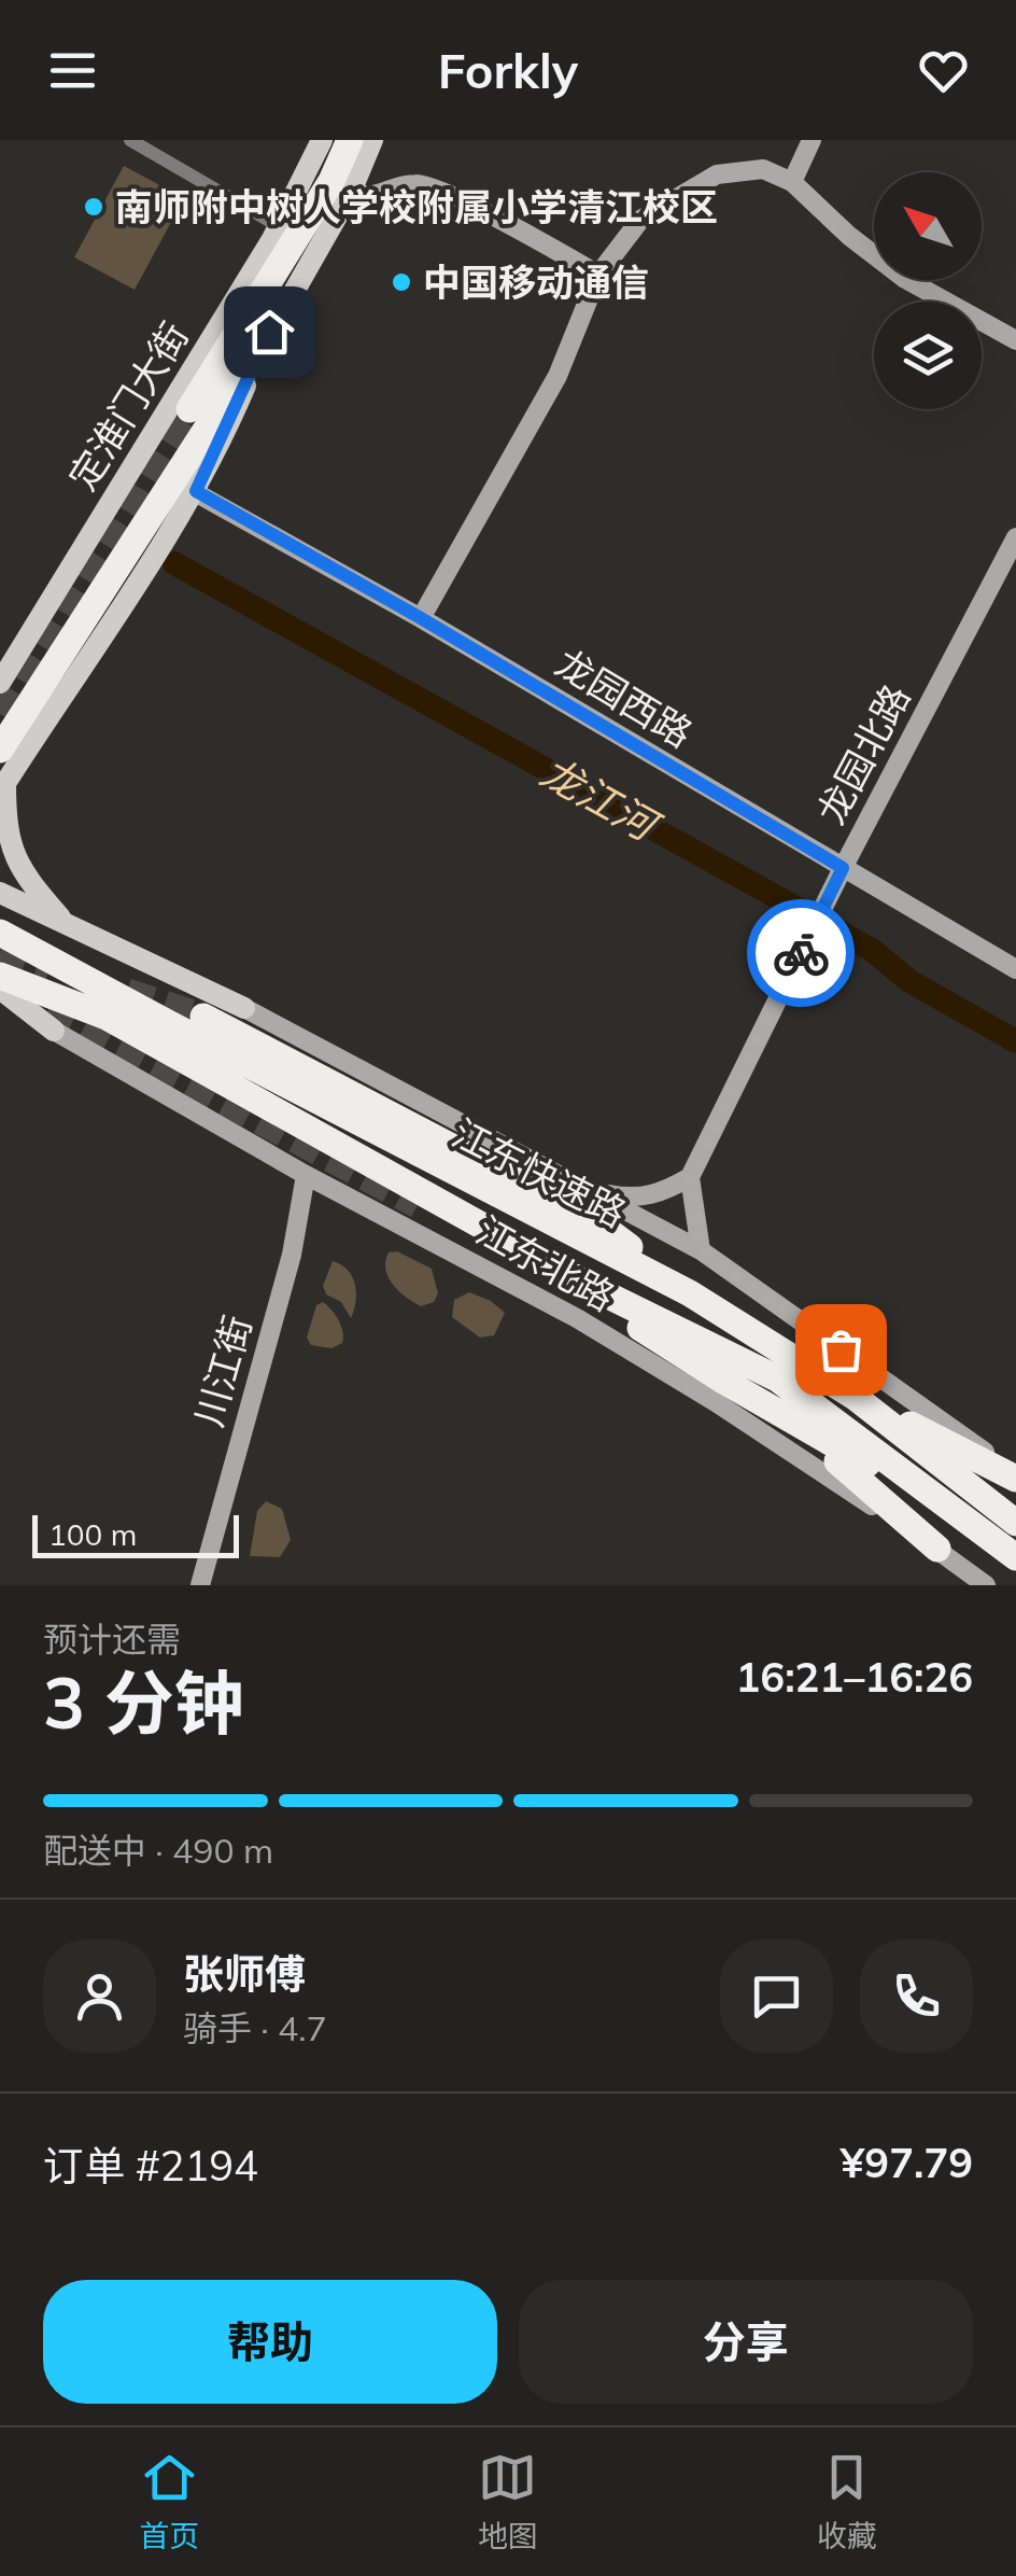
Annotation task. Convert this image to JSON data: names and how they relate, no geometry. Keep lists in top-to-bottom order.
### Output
{
  "streets": {
    "highway": ["江东快速路"],
    "main road": [
      "定淮门大街",
      "龙园西路",
      "龙园北路",
      "江东北路",
      "川江街"
    ]
  },
  "crossings": [
    ["龙园西路", "龙园北路"],
    ["江东北路", "川江街"]
  ],
  "water": ["龙江河"],
  "places": ["南师附中树人学校附属小学清江校区", "中国移动通信"],
  "scale_bar": "100 m",
  "north": "top left",
  "page": {
    "header": "Forkly",
    "scale": "100 m",
    "heading": ["3 分钟", "预计还需", "16:21–16:26"],
    "panel": [
      "张师傅",
      "骑手 · 4.7",
      "订单 #2194",
      "¥97.79"
    ],
    "bar": "配送中 · 490 m",
    "buttons": ["帮助", "分享"],
    "tabs": ["首页", "地图", "收藏"]
  }
}
